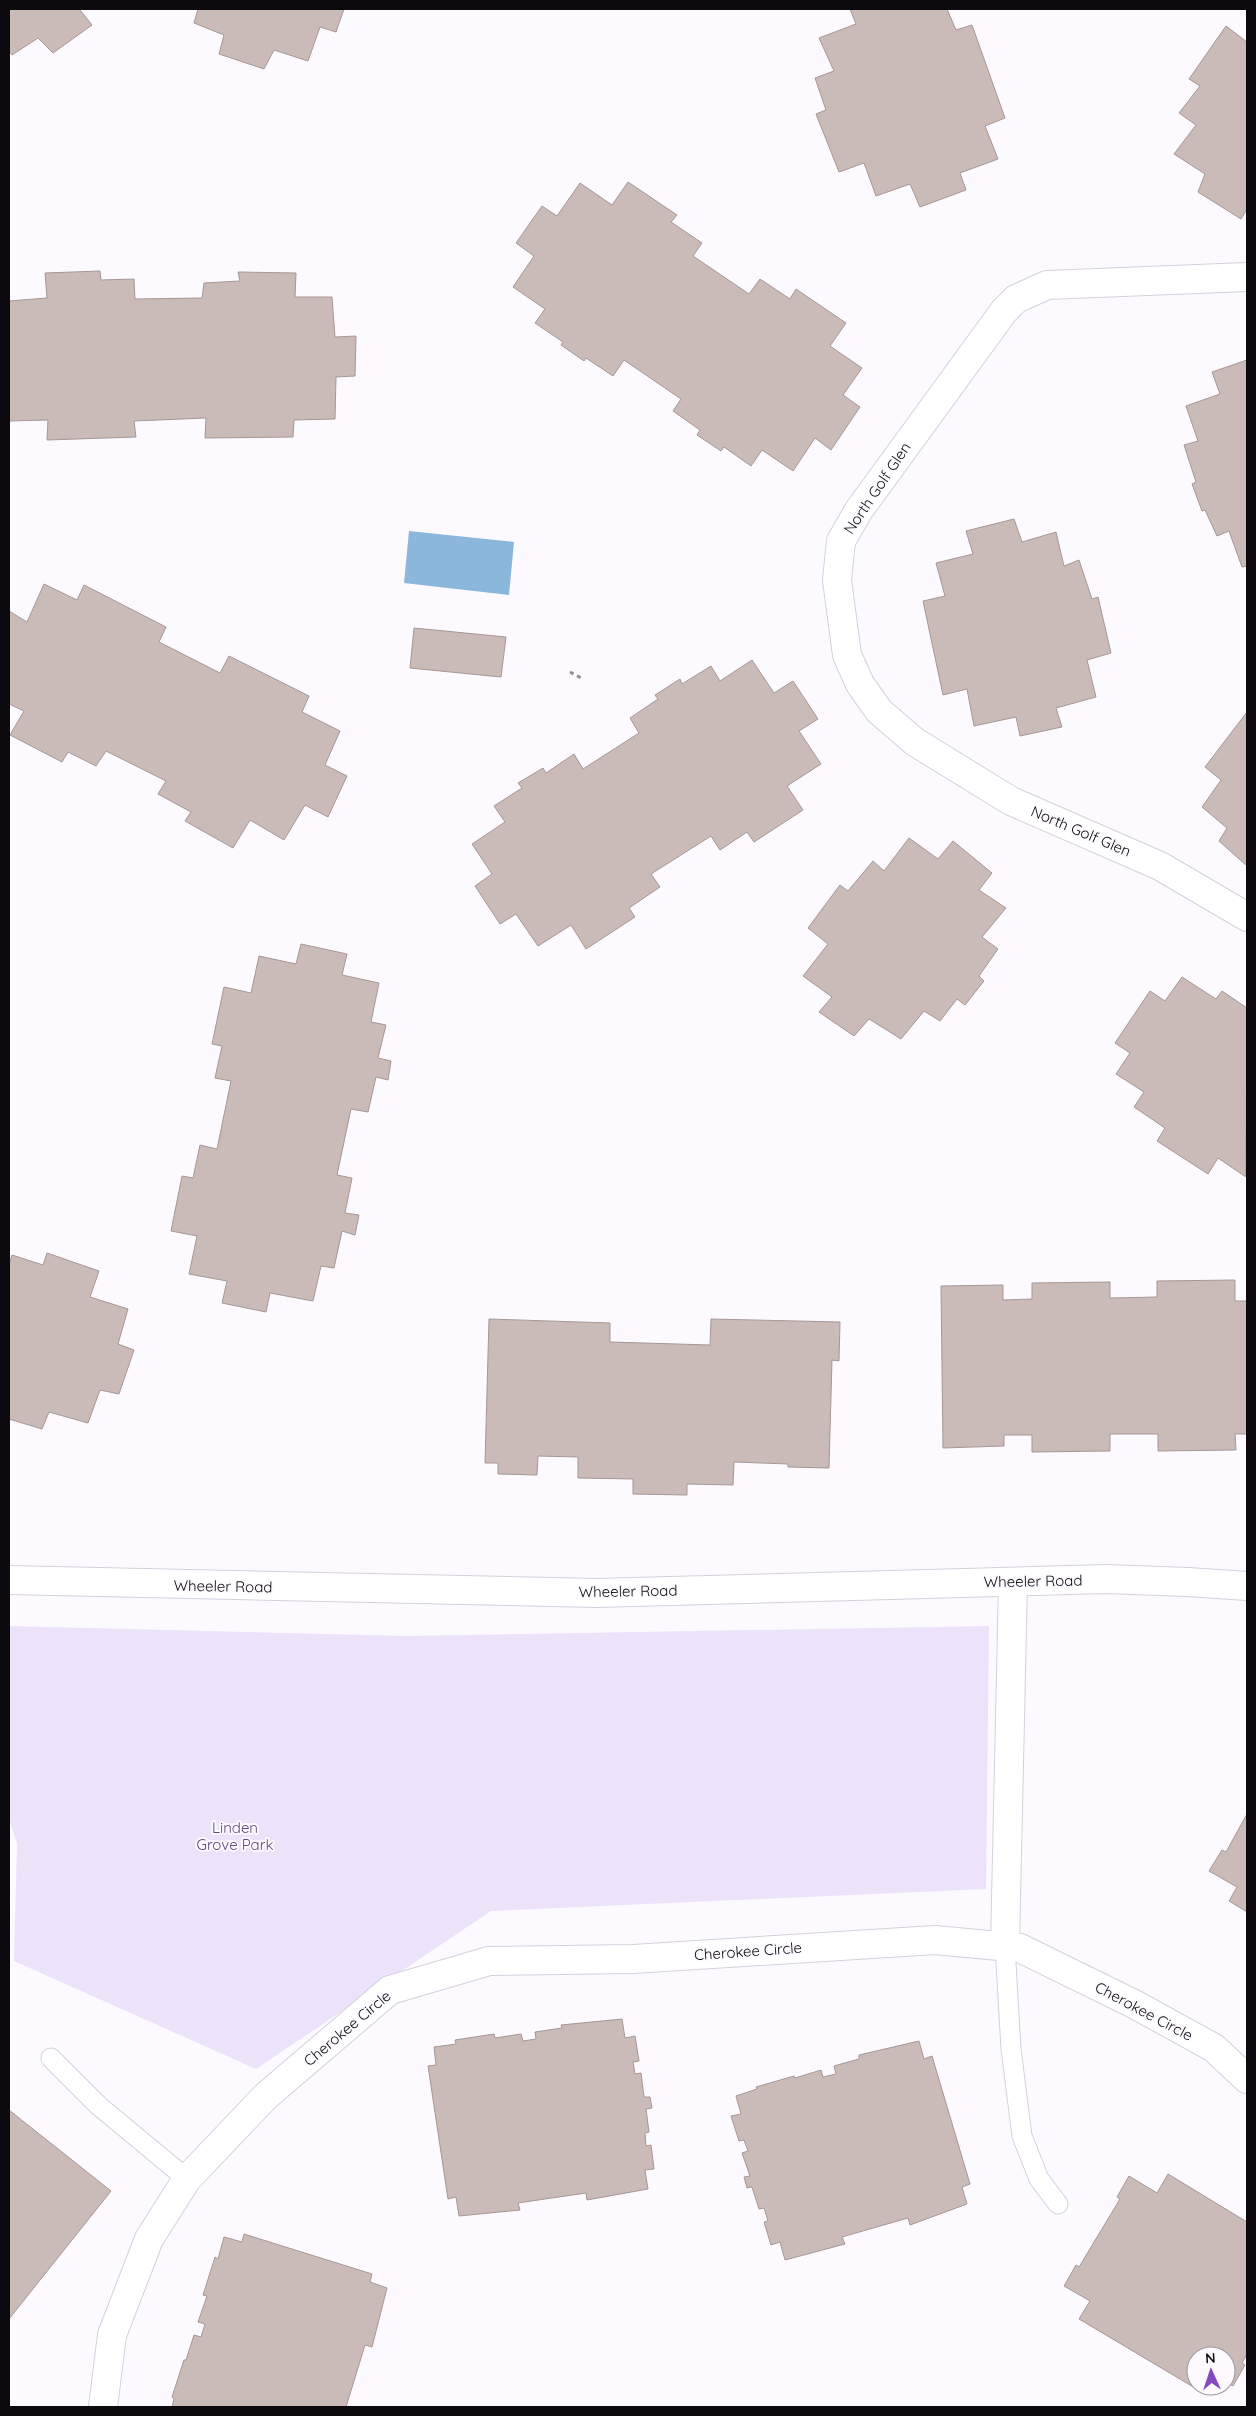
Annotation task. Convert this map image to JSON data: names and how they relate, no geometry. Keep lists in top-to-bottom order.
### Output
{
  "streets": {
    "street": ["North Golf Glen", "Wheeler Road", "Cherokee Circle"]
  },
  "parks": ["Linden Grove Park"],
  "north": "top"
}
